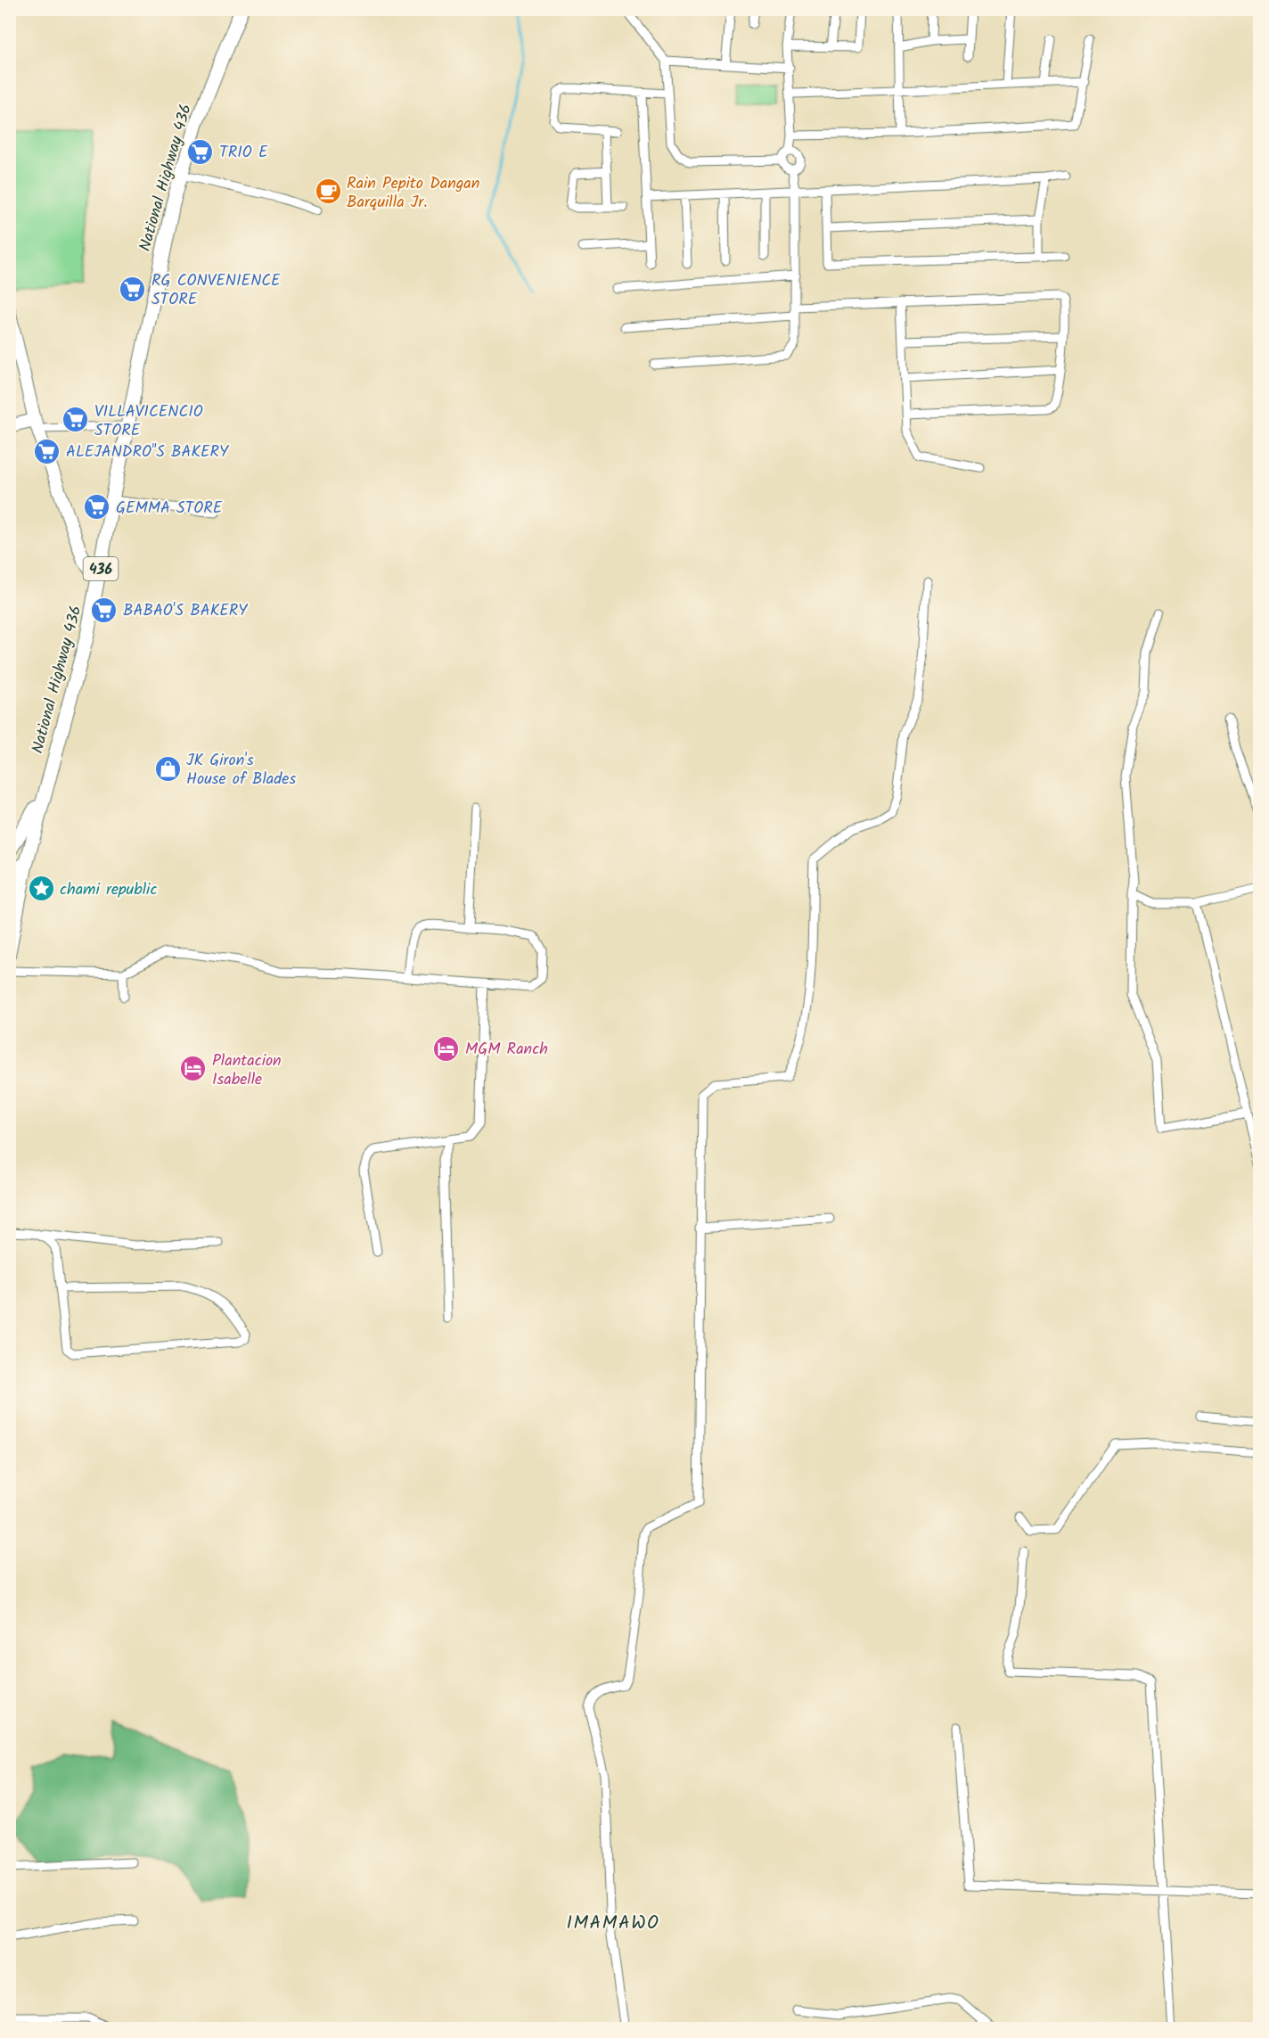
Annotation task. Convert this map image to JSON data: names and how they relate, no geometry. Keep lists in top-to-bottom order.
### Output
{
  "streets": {
    "main road": ["National Highway 436", "436"]
  },
  "districts": ["IMAMAWO"],
  "places": {
    "supermarket": [
      "TRIO E",
      "RG CONVENIENCE STORE",
      "VILLAVICENCIO STORE",
      "ALEJANDRO''S BAKERY",
      "GEMMA STORE",
      "BABAO'S BAKERY"
    ],
    "cafe": ["Rain Pepito Dangan Barquilla Jr."],
    "shop": ["JK Giron's House of Blades"],
    "place": ["chami republic"],
    "hotel": ["MGM Ranch", "Plantacion Isabelle"]
  }
}
